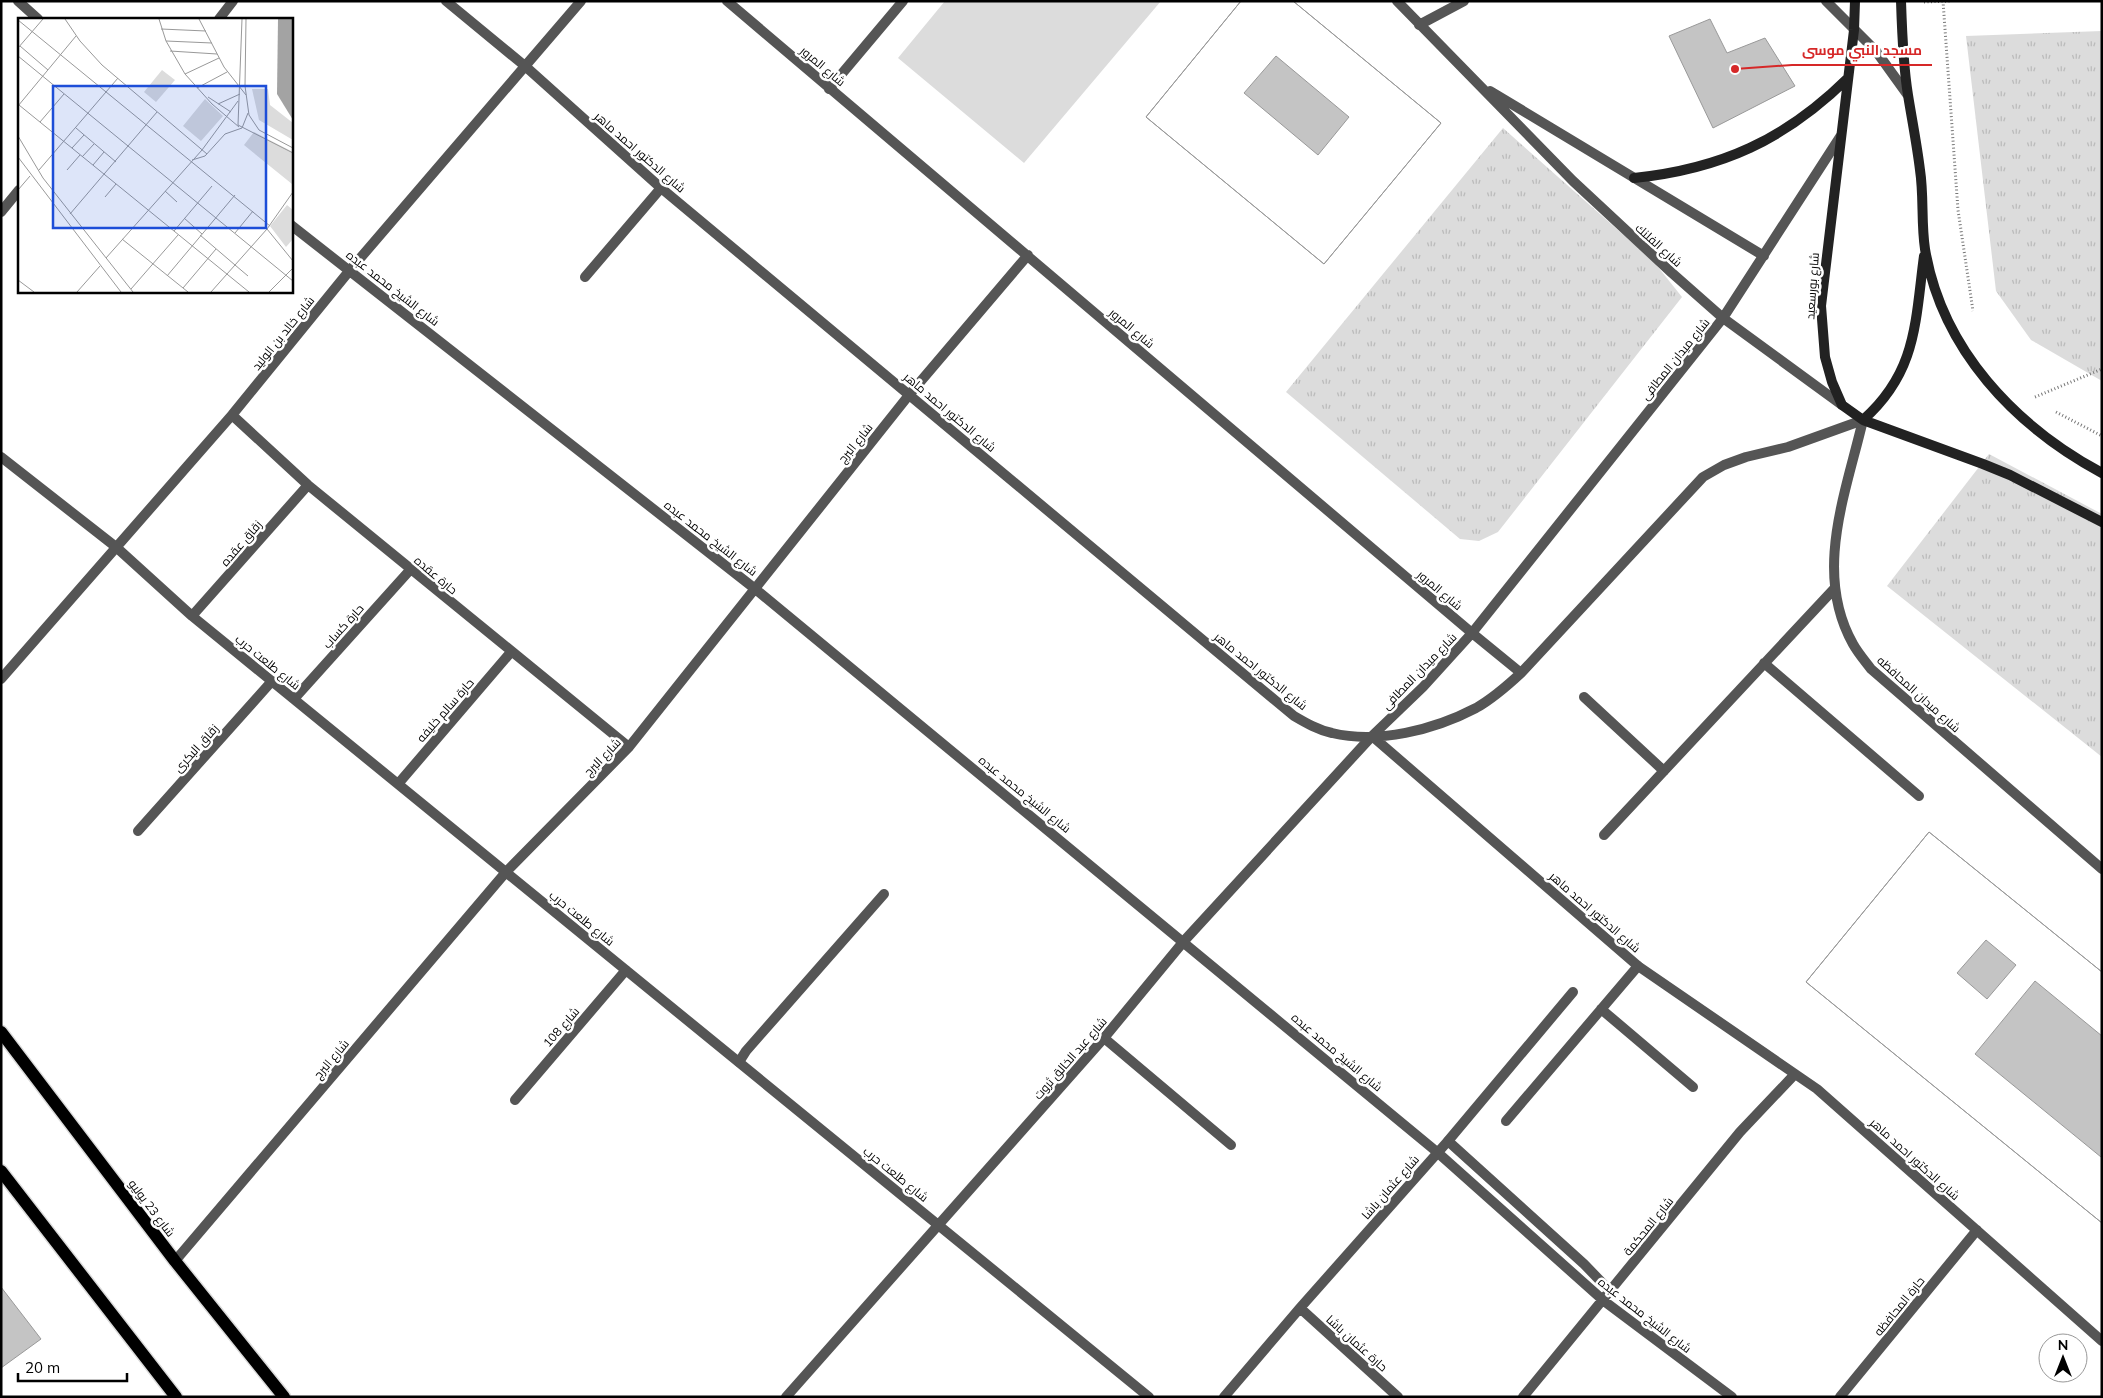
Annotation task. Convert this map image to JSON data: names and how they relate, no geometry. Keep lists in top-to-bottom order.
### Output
{
  "streets": {
    "main road": ["شارع بورسعيد", "شارع 23 يوليو"],
    "street": [
      "شارع المرور",
      "شارع الدكتور احمد ماهر",
      "شارع الفلنك",
      "شارع الشيخ محمد عبده",
      "شارع خالد بن الوليد",
      "شارع ميدان المطافى",
      "شارع البرج",
      "زقاق عقده",
      "حارة عقده",
      "حارة كساب",
      "شارع طلعت حرب",
      "شارع ميدان المحافظه",
      "حارة سالم خليفه",
      "زقاق البكرى",
      "شارع 108",
      "شارع عبد الخالق ثروت",
      "شارع عثمان باشا",
      "شارع المحكمة",
      "حارة المحافظه",
      "حارة عثمان باشا"
    ]
  },
  "crossings": [
    ["شارع المرور", "شارع ميدان المطافى"],
    ["شارع المرور", "شارع البرج"],
    ["شارع الدكتور احمد ماهر", "شارع خالد بن الوليد"],
    ["شارع الدكتور احمد ماهر", "شارع ميدان المطافى"],
    ["شارع الدكتور احمد ماهر", "شارع البرج"],
    ["شارع الدكتور احمد ماهر", "شارع عبد الخالق ثروت"],
    ["شارع الدكتور احمد ماهر", "شارع المحكمة"],
    ["شارع الدكتور احمد ماهر", "حارة المحافظه"],
    ["شارع الفلنك", "شارع بورسعيد"],
    ["شارع الفلنك", "شارع ميدان المطافى"],
    ["شارع بورسعيد", "شارع ميدان المطافى"],
    ["شارع الشيخ محمد عبده", "شارع خالد بن الوليد"],
    ["شارع الشيخ محمد عبده", "شارع البرج"],
    ["شارع الشيخ محمد عبده", "شارع عبد الخالق ثروت"],
    ["شارع الشيخ محمد عبده", "شارع عثمان باشا"],
    ["شارع الشيخ محمد عبده", "شارع المحكمة"],
    ["شارع خالد بن الوليد", "حارة عقده"],
    ["شارع خالد بن الوليد", "شارع طلعت حرب"],
    ["شارع ميدان المطافى", "شارع عبد الخالق ثروت"],
    ["شارع البرج", "حارة عقده"],
    ["شارع البرج", "شارع طلعت حرب"],
    ["شارع البرج", "شارع 23 يوليو"],
    ["زقاق عقده", "حارة عقده"],
    ["زقاق عقده", "شارع طلعت حرب"],
    ["حارة عقده", "حارة كساب"],
    ["حارة عقده", "حارة سالم خليفه"],
    ["حارة كساب", "شارع طلعت حرب"],
    ["شارع طلعت حرب", "حارة سالم خليفه"],
    ["شارع طلعت حرب", "زقاق البكرى"],
    ["شارع طلعت حرب", "شارع 108"],
    ["شارع طلعت حرب", "شارع عبد الخالق ثروت"],
    ["شارع عثمان باشا", "حارة عثمان باشا"]
  ],
  "places": ["مسجد النبي موسى"],
  "scale_bar": "20 m",
  "north": "top"
}
